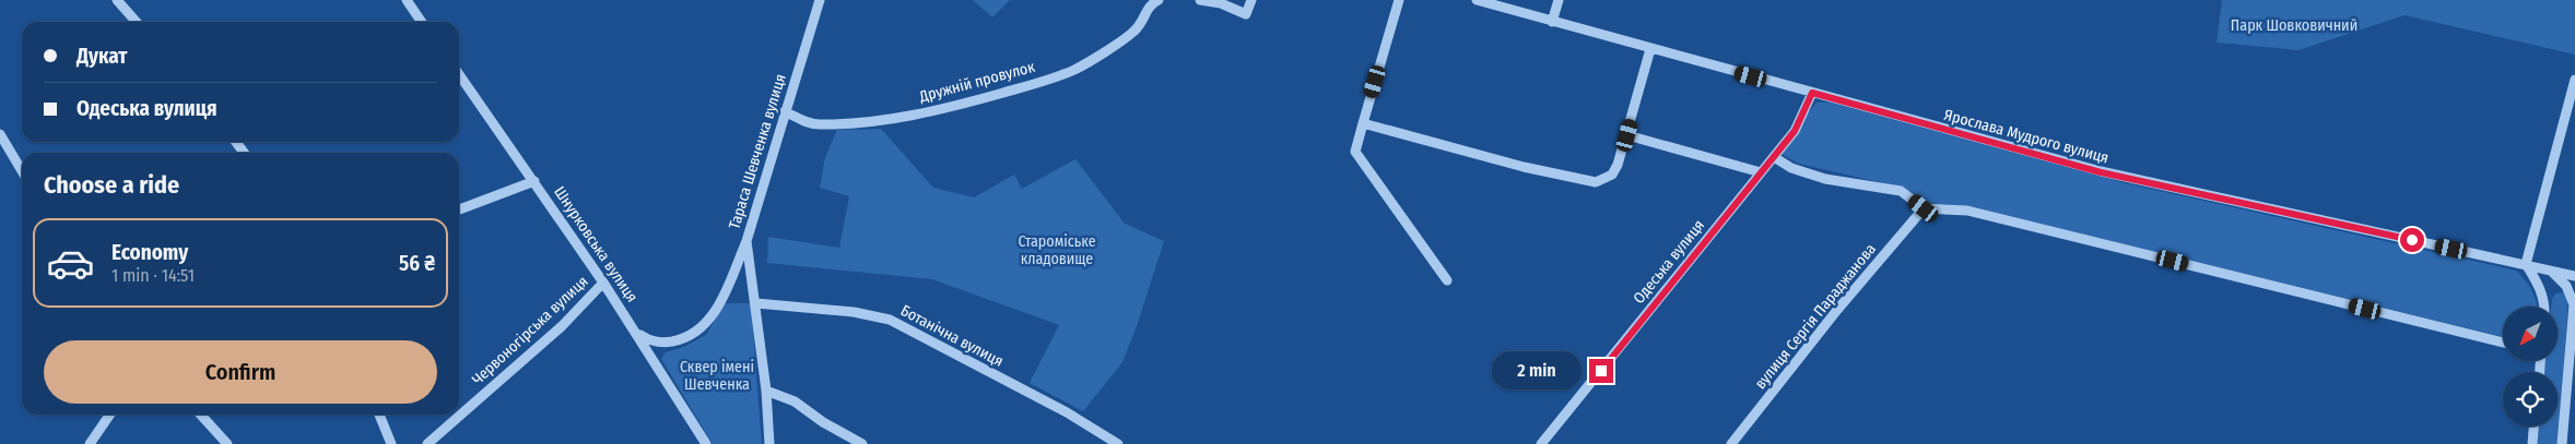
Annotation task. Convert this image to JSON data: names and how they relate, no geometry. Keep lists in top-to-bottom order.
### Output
{
  "streets": {
    "street": [
      "Дружній провулок",
      "Ярослава Мудрого вулиця",
      "Тараса Шевченка вулиця",
      "Шнурковська вулиця",
      "Одеська вулиця",
      "вулиця Сергія Параджанова",
      "Червоногірська вулиця",
      "Ботанічна вулиця"
    ]
  },
  "crossings": [
    ["Дружній провулок", "Тараса Шевченка вулиця"],
    ["Ярослава Мудрого вулиця", "Одеська вулиця"],
    ["Тараса Шевченка вулиця", "Ботанічна вулиця"],
    ["Шнурковська вулиця", "Червоногірська вулиця"]
  ],
  "parks": ["Парк Шовковичний", "Староміське кладовище", "Сквер імені Шевченка"],
  "north": "bottom left",
  "page": {
    "banner": ["Дукат", "Одеська вулиця"],
    "heading": "Choose a ride",
    "list": [
      {
        "name": "Economy",
        "note": "1 min · 14:51",
        "value": "56 ₴"
      }
    ],
    "buttons": "Confirm",
    "bubble": "2 min"
  }
}
